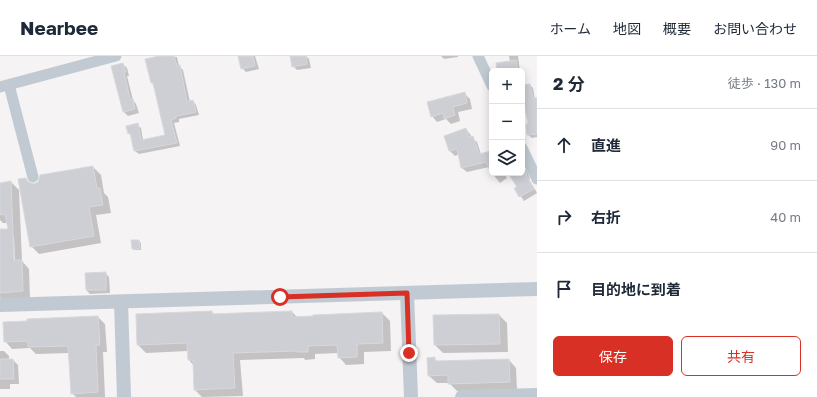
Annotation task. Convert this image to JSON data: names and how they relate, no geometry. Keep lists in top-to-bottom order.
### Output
{
  "page": {
    "header": "Nearbee",
    "nav": [
      "ホーム",
      "地図",
      "概要",
      "お問い合わせ"
    ],
    "heading": ["2 分", "徒歩 · 130 m"],
    "map_buttons": ["+", "−"],
    "list": [
      ["直進", "90 m"],
      ["右折", "40 m"],
      "目的地に到着"
    ],
    "buttons": ["保存", "共有"]
  }
}
